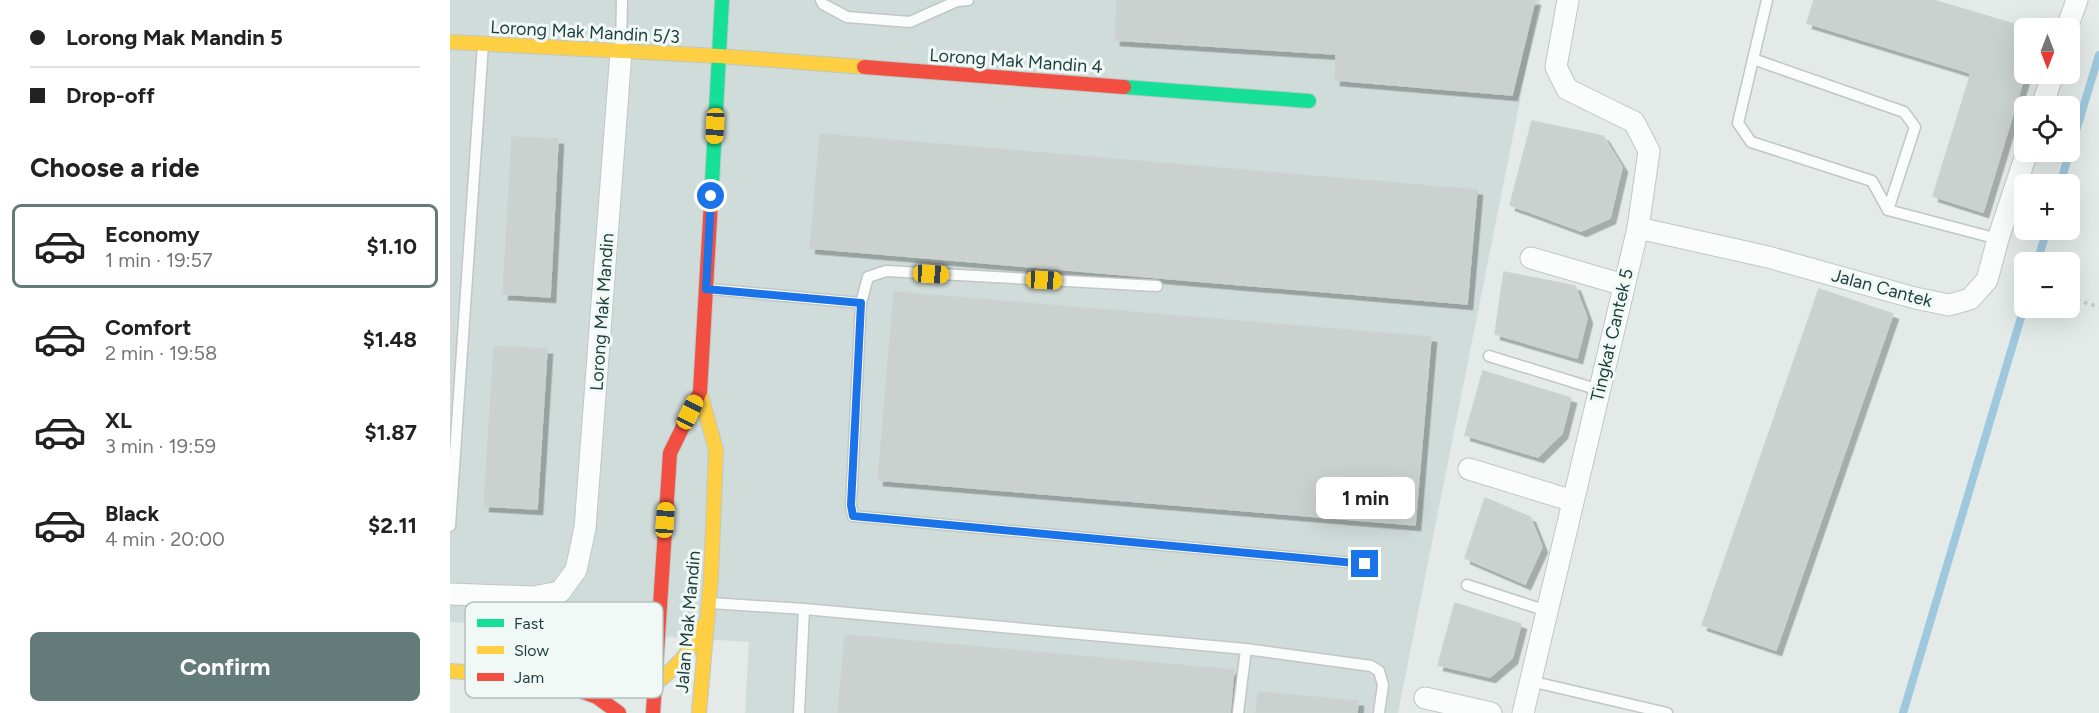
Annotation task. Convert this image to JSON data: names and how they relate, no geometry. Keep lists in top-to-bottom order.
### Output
{
  "streets": {
    "street": [
      "Lorong Mak Mandin 5/3",
      "Lorong Mak Mandin 4",
      "Jalan Cantek",
      "Lorong Mak Mandin",
      "Tingkat Cantek 5",
      "Jalan Mak Mandin"
    ]
  },
  "crossings": [
    ["Lorong Mak Mandin 5/3", "Lorong Mak Mandin 4"],
    ["Lorong Mak Mandin 5/3", "Lorong Mak Mandin"],
    ["Jalan Cantek", "Tingkat Cantek 5"]
  ],
  "legend": ["Fast", "Slow", "Jam"],
  "north": "bottom",
  "page": {
    "banner": ["Lorong Mak Mandin 5", "Drop-off"],
    "map_buttons": ["+", "−"],
    "heading": "Choose a ride",
    "list": [
      {
        "name": "Economy",
        "note": "1 min · 19:57",
        "value": "$1.10"
      },
      {
        "name": "Comfort",
        "note": "2 min · 19:58",
        "value": "$1.48"
      },
      {
        "name": "XL",
        "note": "3 min · 19:59",
        "value": "$1.87"
      },
      {
        "name": "Black",
        "note": "4 min · 20:00",
        "value": "$2.11"
      }
    ],
    "bubble": "1 min",
    "buttons": "Confirm"
  }
}
